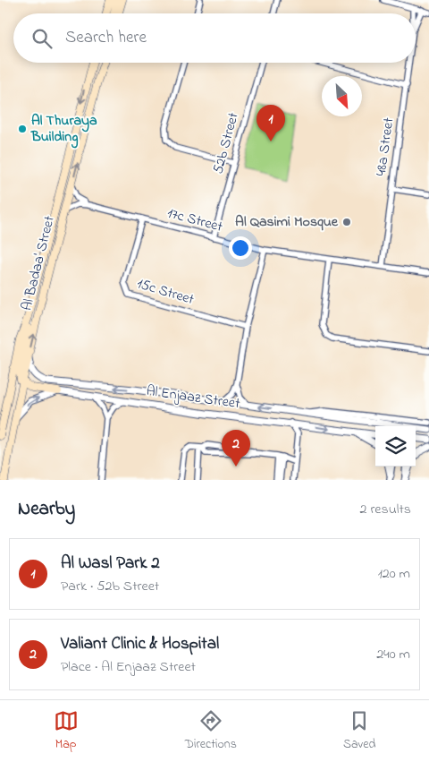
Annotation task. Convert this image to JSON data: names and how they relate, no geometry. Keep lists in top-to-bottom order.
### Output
{
  "streets": {
    "main road": ["Al Badaa' Street"],
    "street": [
      "52b Street",
      "48a Street",
      "17c Street",
      "15c Street",
      "Al Enjaaz Street"
    ]
  },
  "crossings": [
    ["52b Street", "17c Street"],
    ["48a Street", "17c Street"],
    ["17c Street", "Al Badaa' Street"],
    ["17c Street", "15c Street"],
    ["Al Badaa' Street", "Al Enjaaz Street"]
  ],
  "places": ["Al Thuraya Building", "Al Qasimi Mosque"],
  "north": "bottom right",
  "page": {
    "search": "Search here",
    "pins": ["1", "2"],
    "heading": ["Nearby", "2 results"],
    "list": [
      {
        "mark": "1",
        "name": "Al Wasl Park 2",
        "note": "Park · 52b Street",
        "value": "120 m"
      },
      {
        "mark": "2",
        "name": "Valiant Clinic & Hospital",
        "note": "Place · Al Enjaaz Street",
        "value": "240 m"
      }
    ],
    "nav": ["Map", "Directions", "Saved"]
  }
}
